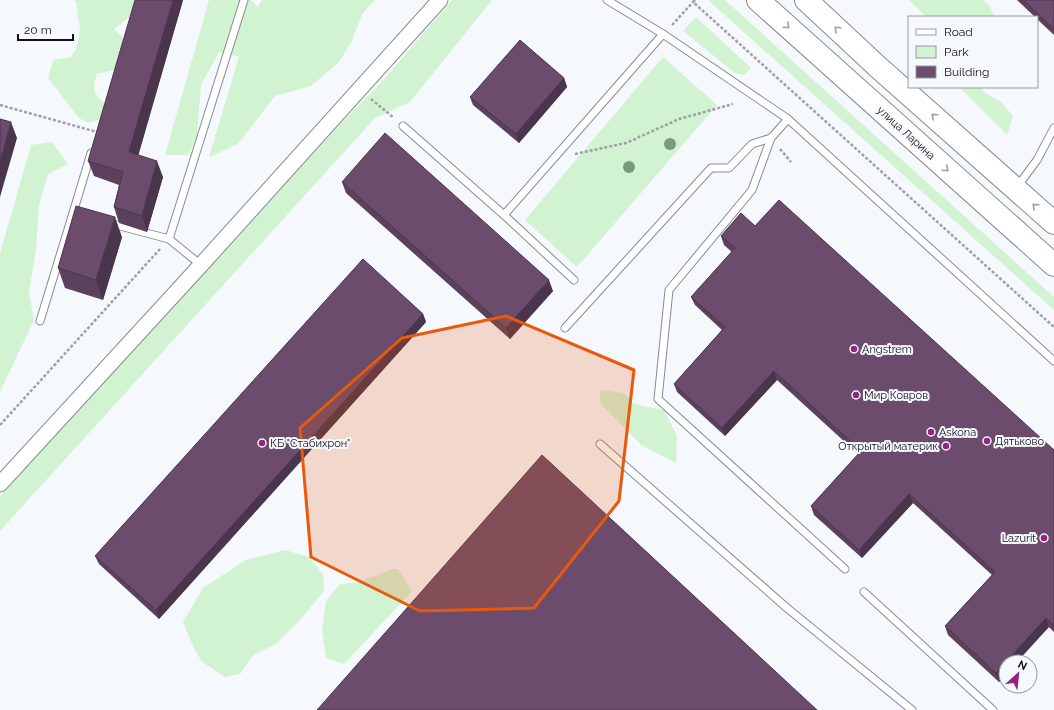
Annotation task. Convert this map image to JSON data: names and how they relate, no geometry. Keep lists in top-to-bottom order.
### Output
{
  "streets": {
    "main road": ["улица Ларина"]
  },
  "places": [
    "Angstrem",
    "Мир Ковров",
    "Askona",
    "Дятьково",
    "КБ \"Стабихрон\"",
    "Открытый материк",
    "Lazurit"
  ],
  "legend": ["Road", "Park", "Building"],
  "scale_bar": "20 m",
  "north": "top right"
}
